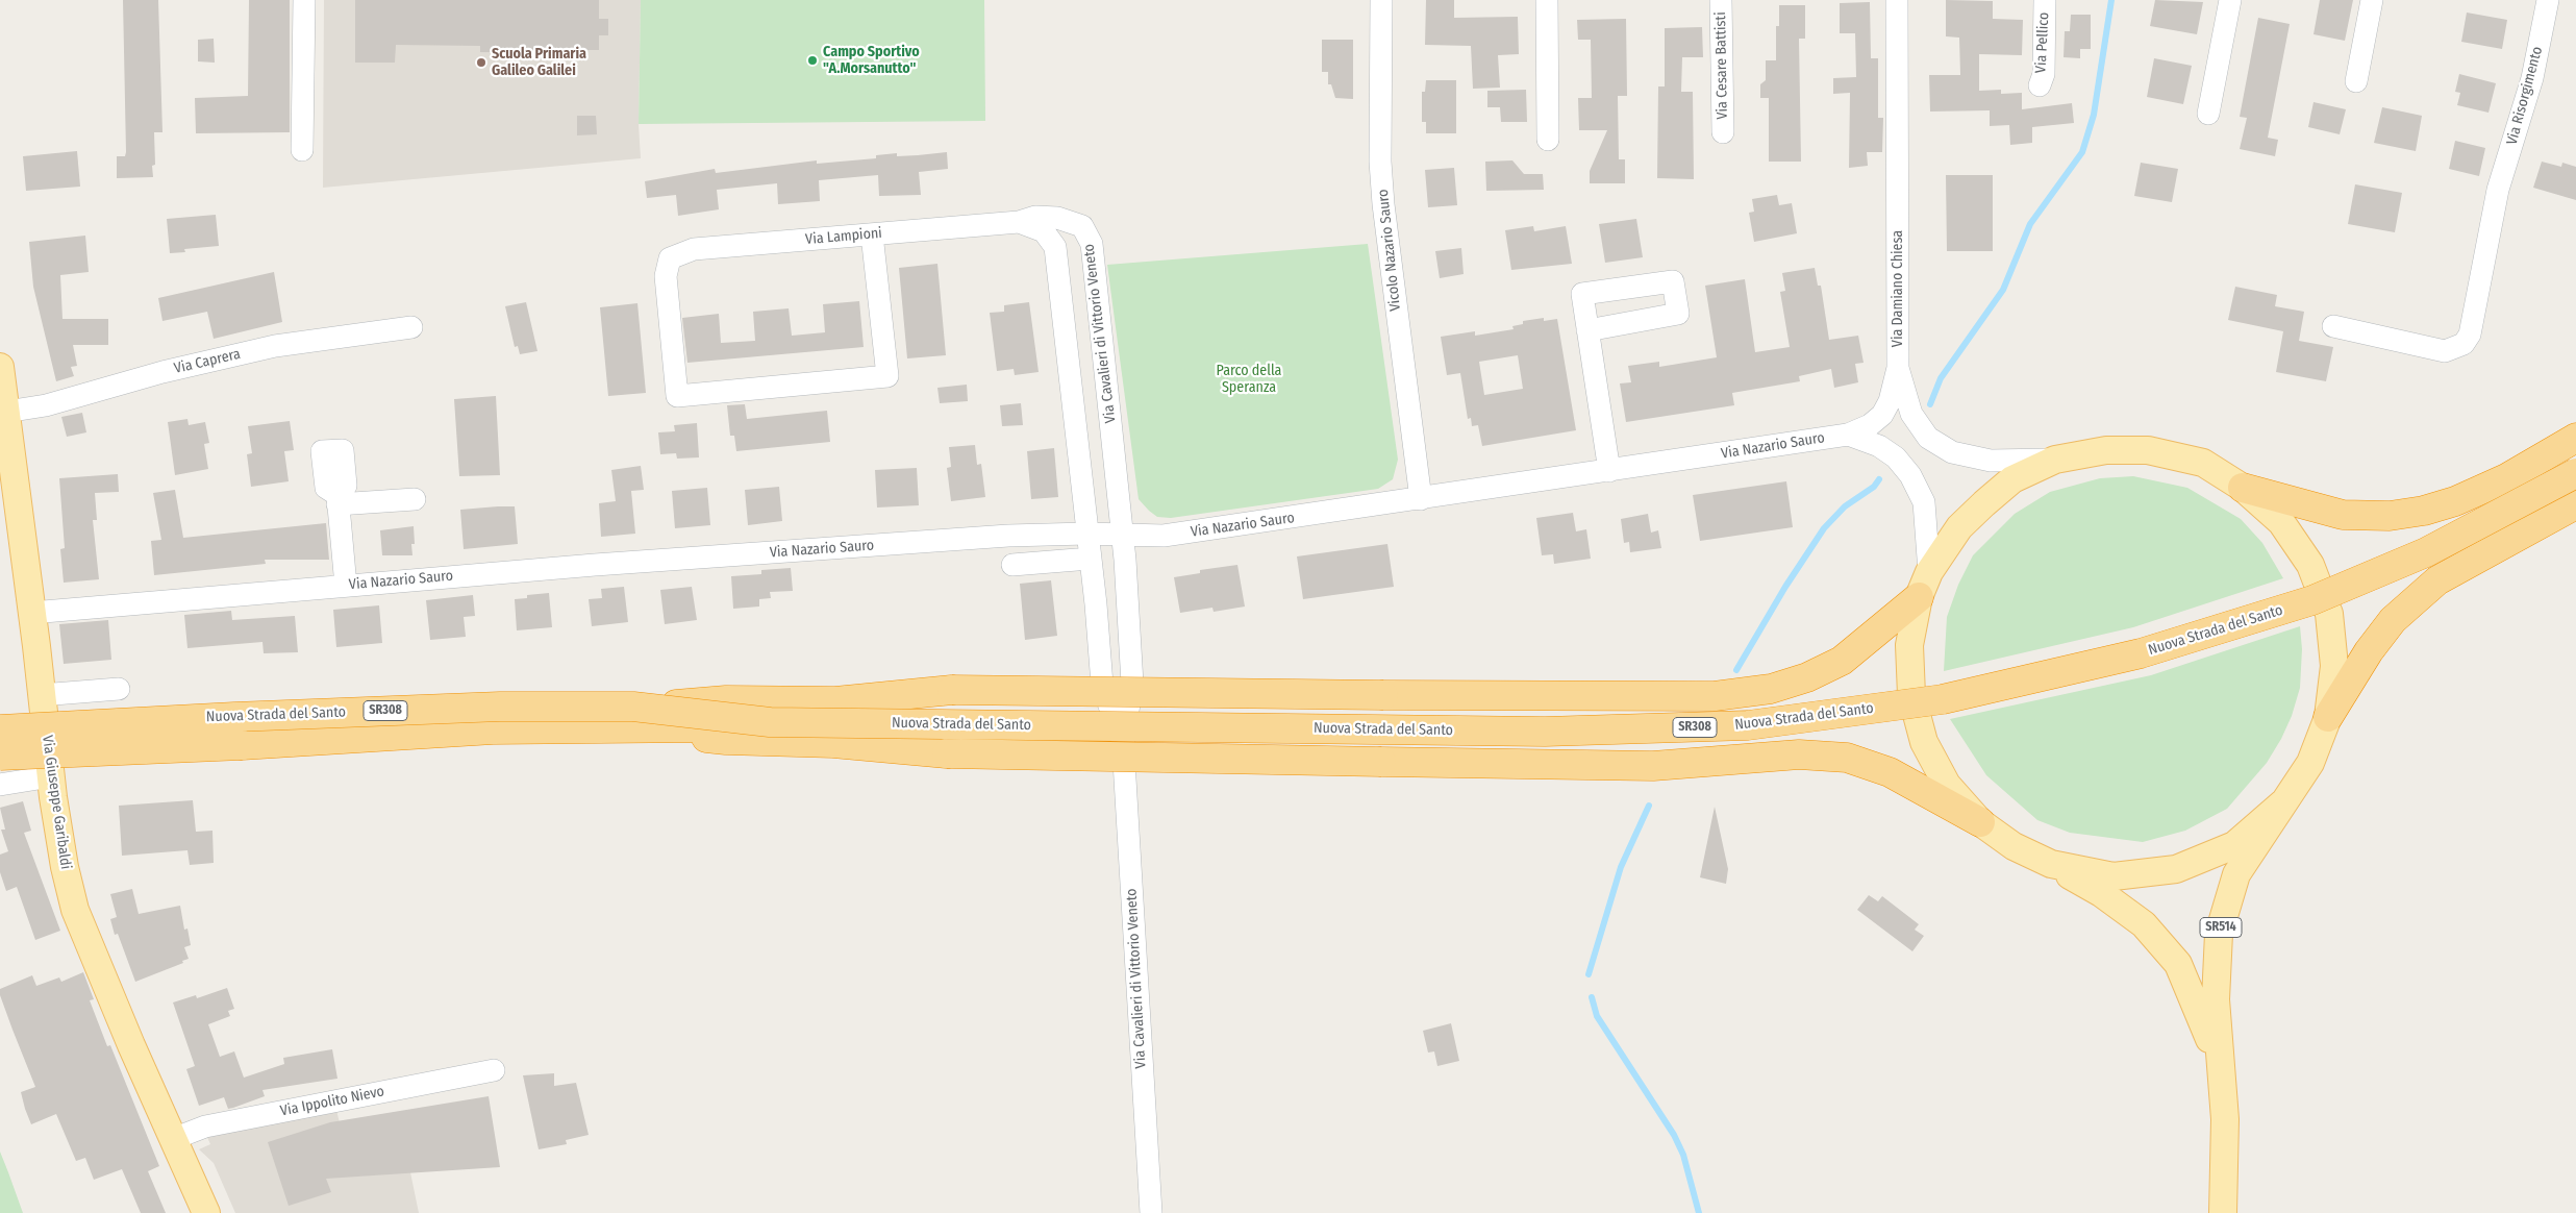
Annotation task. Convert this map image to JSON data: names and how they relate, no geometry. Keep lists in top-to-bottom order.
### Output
{
  "streets": {
    "highway": ["Nuova Strada del Santo", "SR308"],
    "main road": ["Via Giuseppe Garibaldi", "SR514"],
    "street": [
      "Via Pellico",
      "Via Cesare Battisti",
      "Via Risorgimento",
      "Via Lampioni",
      "Vicolo Nazario Sauro",
      "Via Damiano Chiesa",
      "Via Cavalieri di Vittorio Veneto",
      "Via Caprera",
      "Via Nazario Sauro",
      "Via Ippolito Nievo"
    ]
  },
  "crossings": [
    ["Via Lampioni", "Via Cavalieri di Vittorio Veneto"],
    ["Vicolo Nazario Sauro", "Via Nazario Sauro"],
    ["Via Damiano Chiesa", "Via Nazario Sauro"],
    ["Via Cavalieri di Vittorio Veneto", "Via Nazario Sauro"],
    ["Via Caprera", "Via Giuseppe Garibaldi"],
    ["Via Nazario Sauro", "Via Giuseppe Garibaldi"],
    ["Via Giuseppe Garibaldi", "Via Ippolito Nievo"]
  ],
  "parks": ["Parco della Speranza"],
  "places": ["Campo Sportivo \"A.Morsanutto\"", "Scuola Primaria Galileo Galilei"]
}
